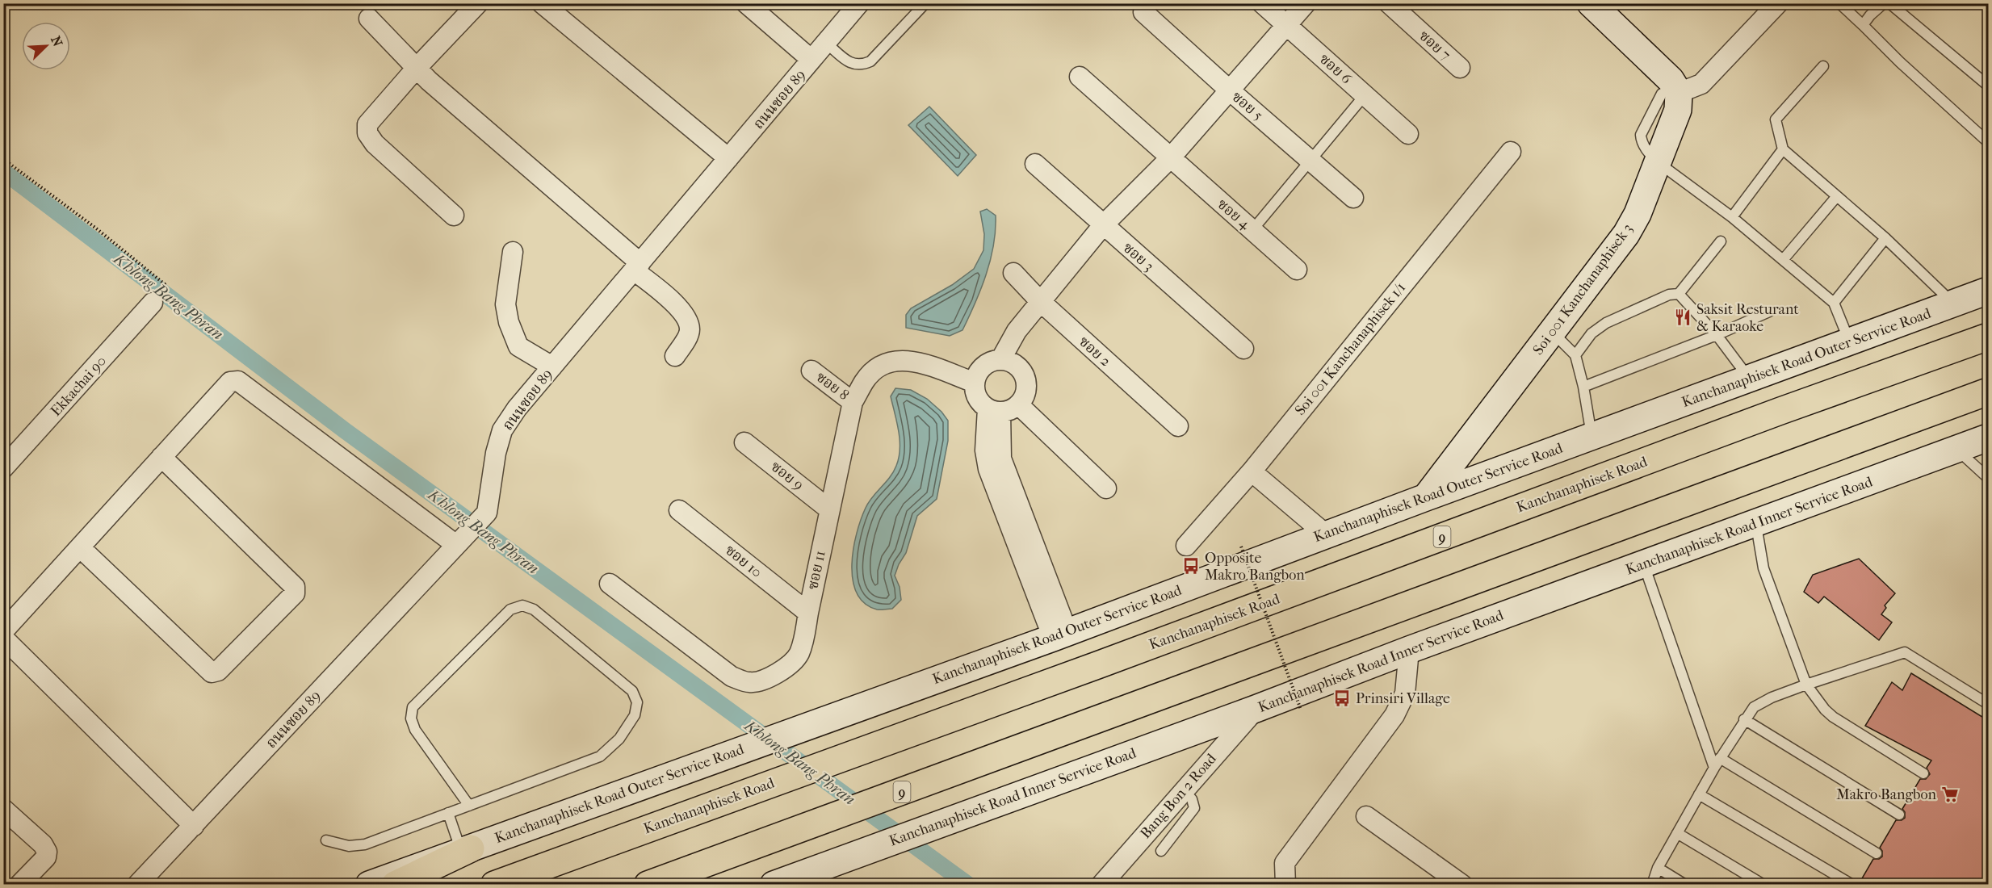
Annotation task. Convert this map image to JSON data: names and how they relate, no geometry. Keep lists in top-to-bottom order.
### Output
{
  "streets": {
    "highway": ["Kanchanaphisek Road", "9"],
    "main road": ["Soi 001 Kanchanaphisek 3", "Kanchanaphisek Road Outer Service Road", "Kanchanaphisek Road Inner Service Road"],
    "street": [
      "ซอย 7",
      "ซอย 6",
      "ถนนซอย 89",
      "ซอย 5",
      "ซอย 4",
      "ซอย 3",
      "Soi 001 Kanchanaphisek 1/1",
      "ซอย 2",
      "Ekkachai 90",
      "ซอย 8",
      "ซอย 9",
      "ซอย 10",
      "ซอย 11",
      "Bang Bon 2 Road"
    ]
  },
  "crossings": [
    ["Soi 001 Kanchanaphisek 3", "Kanchanaphisek Road Outer Service Road"],
    ["ซอย 8", "ซอย 11"],
    ["ซอย 9", "ซอย 11"],
    ["Kanchanaphisek Road Inner Service Road", "Bang Bon 2 Road"],
    ["ซอย 10", "ซอย 11"]
  ],
  "water": ["Khlong Bang Phran"],
  "places": {
    "restaurant": ["Saksit Resturant & Karaoke"],
    "bus stop": ["Opposite Makro Bangbon", "Prinsiri Village"],
    "supermarket": ["Makro Bangbon"]
  },
  "north": "top right"
}
